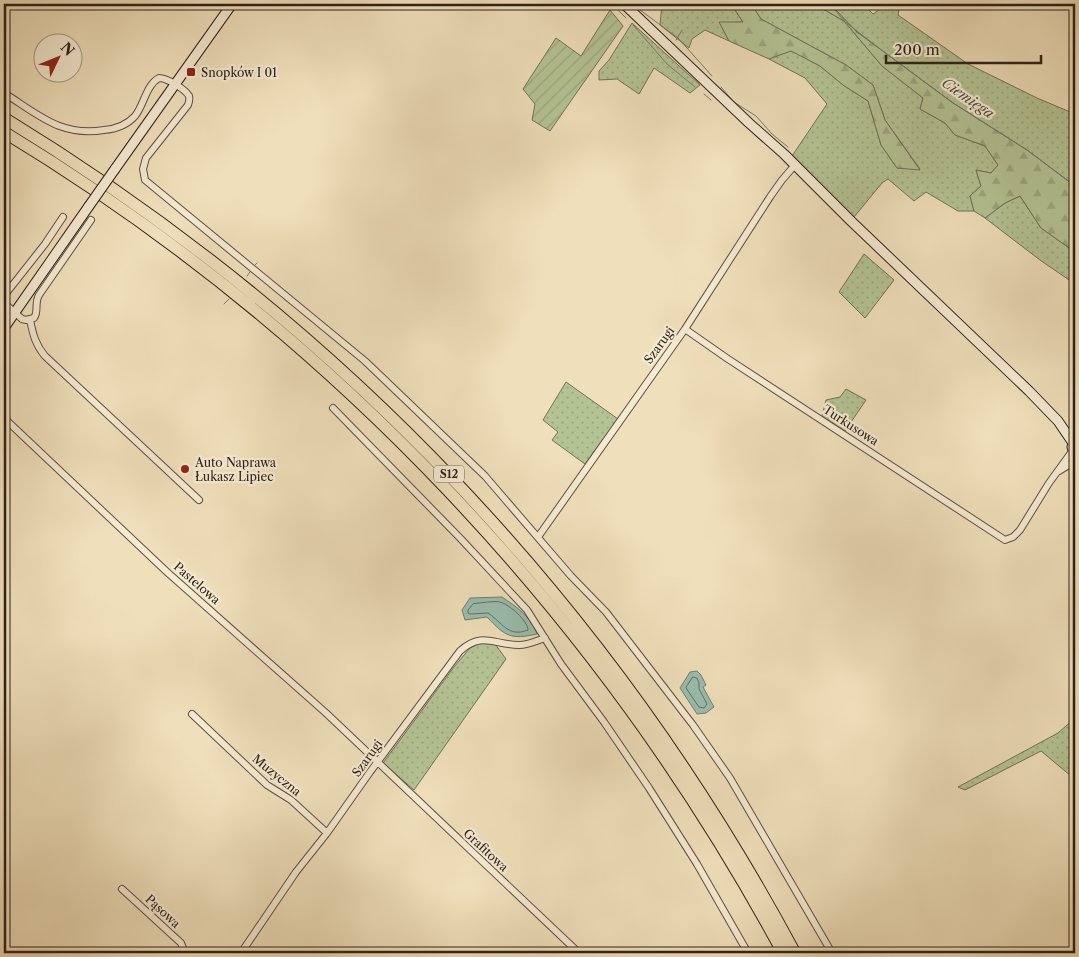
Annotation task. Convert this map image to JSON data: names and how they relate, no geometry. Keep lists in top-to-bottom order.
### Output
{
  "streets": {
    "highway": ["S12"],
    "street": [
      "Szarugi",
      "Turkusowa",
      "Pastelowa",
      "Muzyczna",
      "Grafitowa",
      "Pąsowa"
    ]
  },
  "crossings": [
    ["Szarugi", "Turkusowa"],
    ["Szarugi", "Pastelowa"],
    ["Szarugi", "Muzyczna"],
    ["Szarugi", "Grafitowa"],
    ["Pastelowa", "Grafitowa"]
  ],
  "water": ["Ciemięga"],
  "places": {
    "transit": ["Snopków I 01"],
    "other": ["Auto Naprawa Łukasz Lipiec"]
  },
  "scale_bar": "200 m",
  "north": "top right"
}
